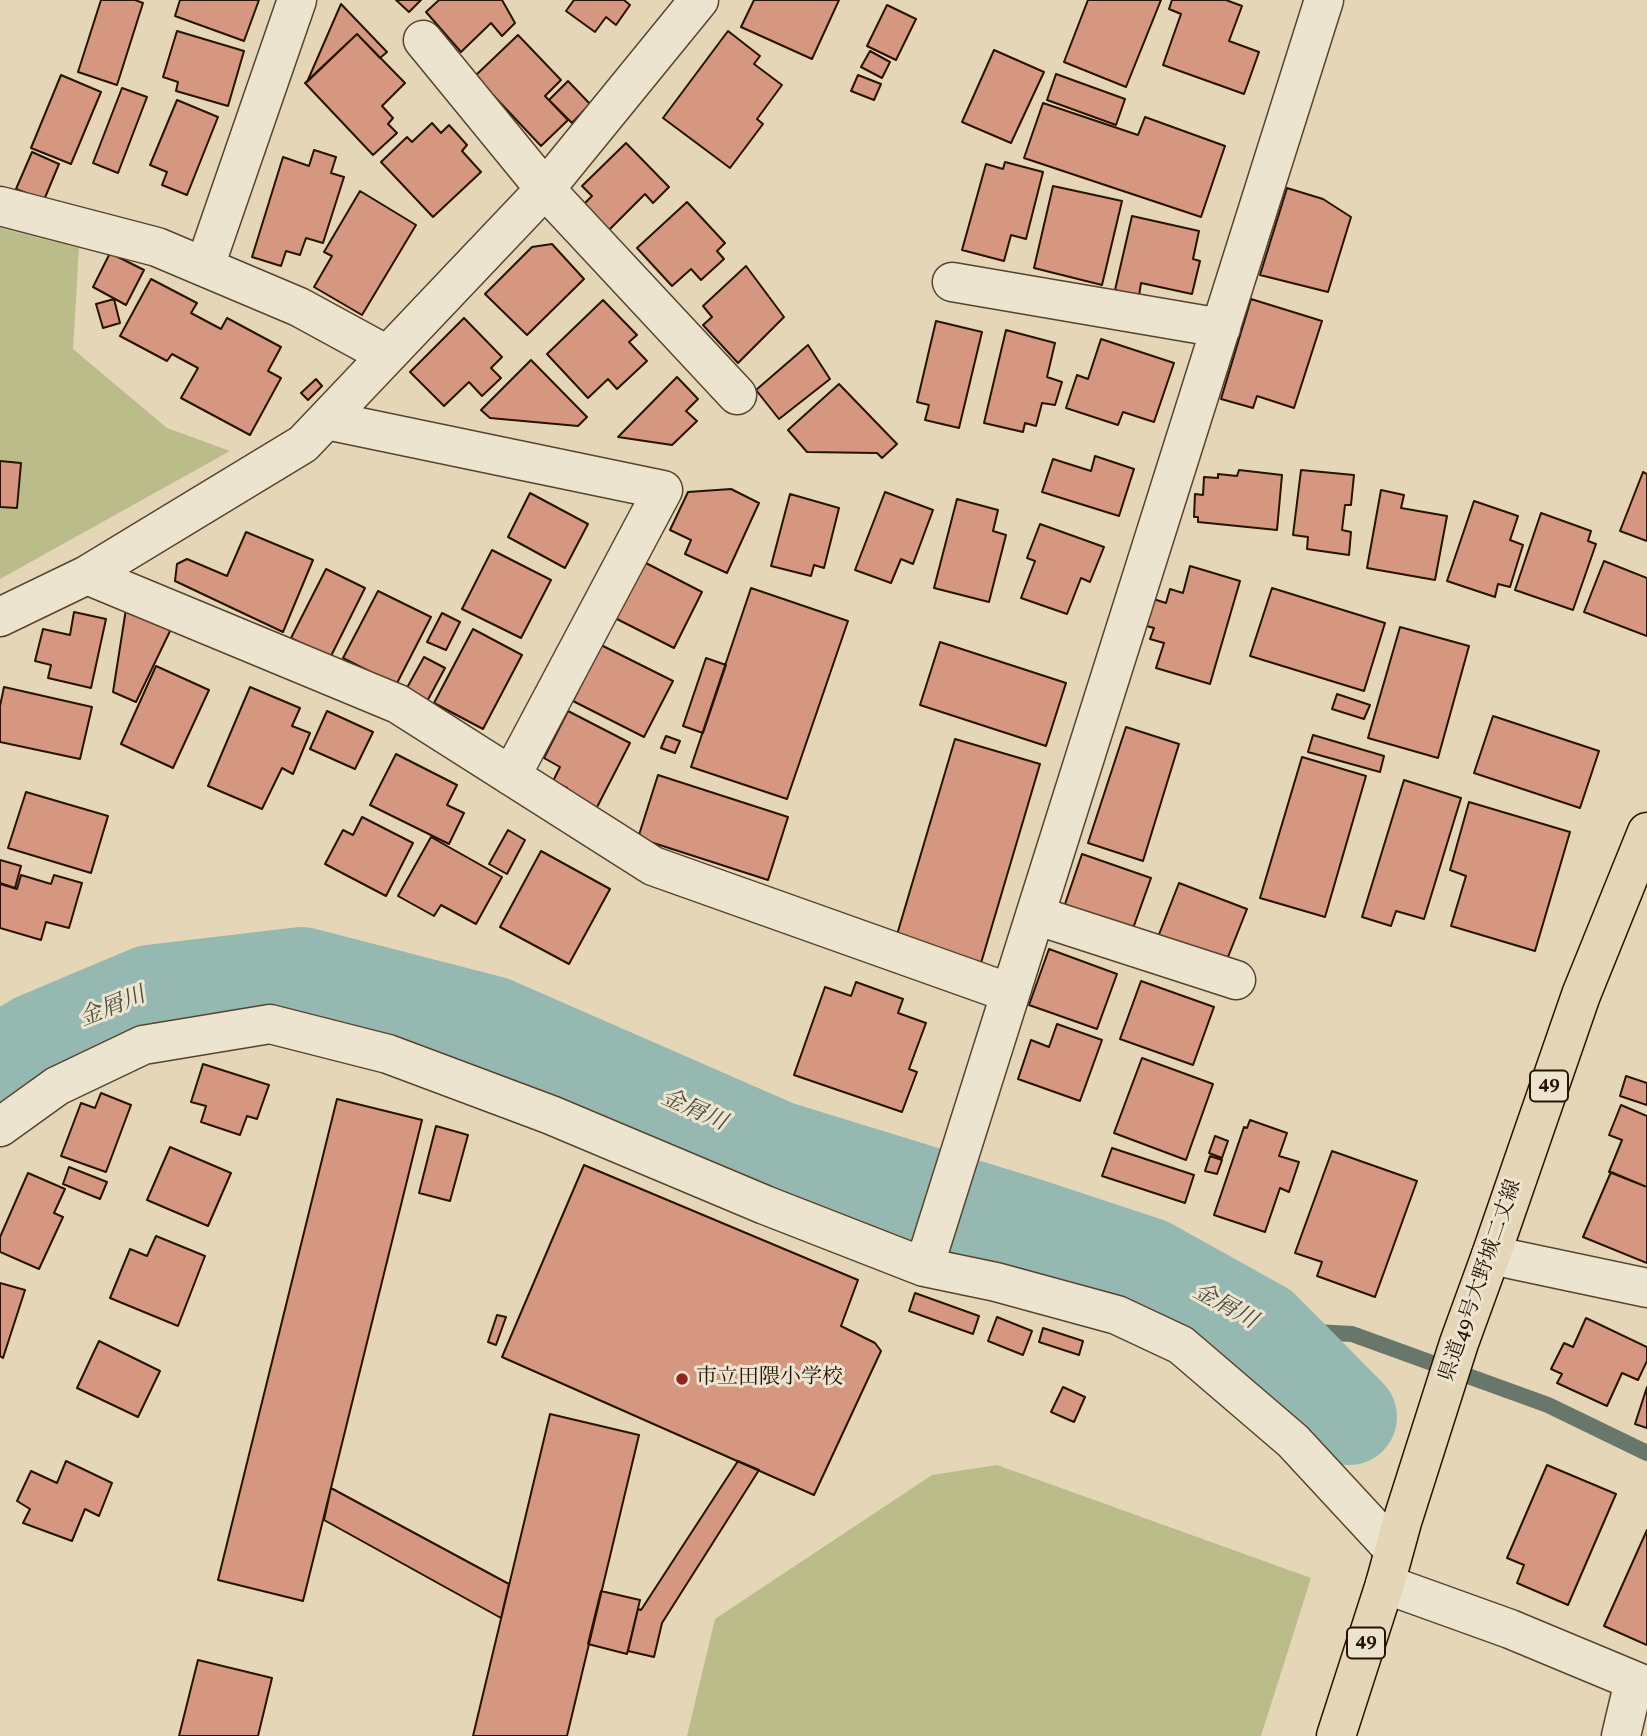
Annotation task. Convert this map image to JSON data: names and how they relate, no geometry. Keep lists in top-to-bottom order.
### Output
{
  "streets": {
    "main road": ["49", "県道49号大野城二丈線"]
  },
  "water": ["金屑川"],
  "places": ["市立田隈小学校"]
}
